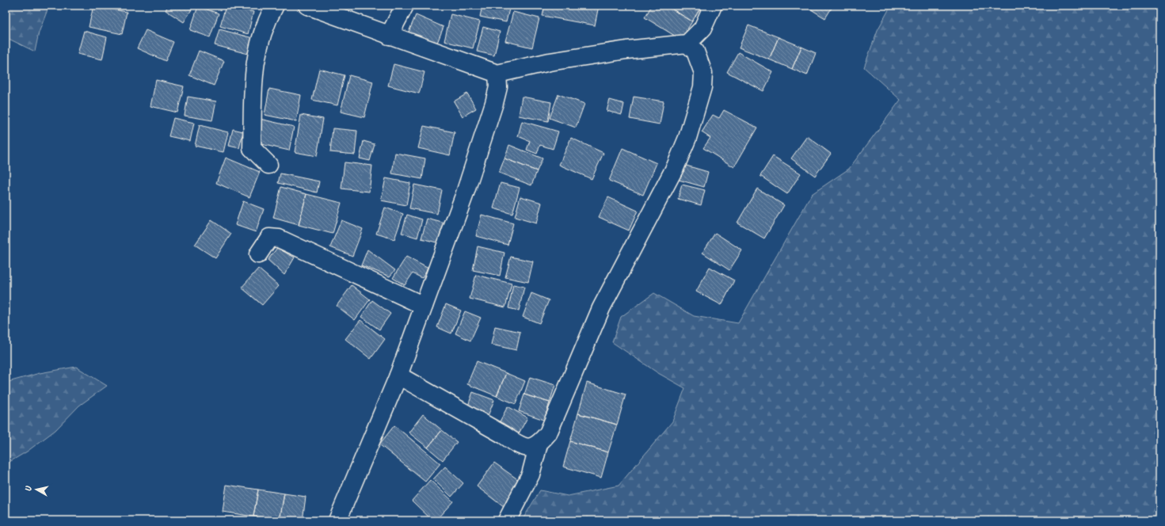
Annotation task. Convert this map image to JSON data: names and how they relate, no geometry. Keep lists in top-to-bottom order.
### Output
{
  "north": "left"
}
